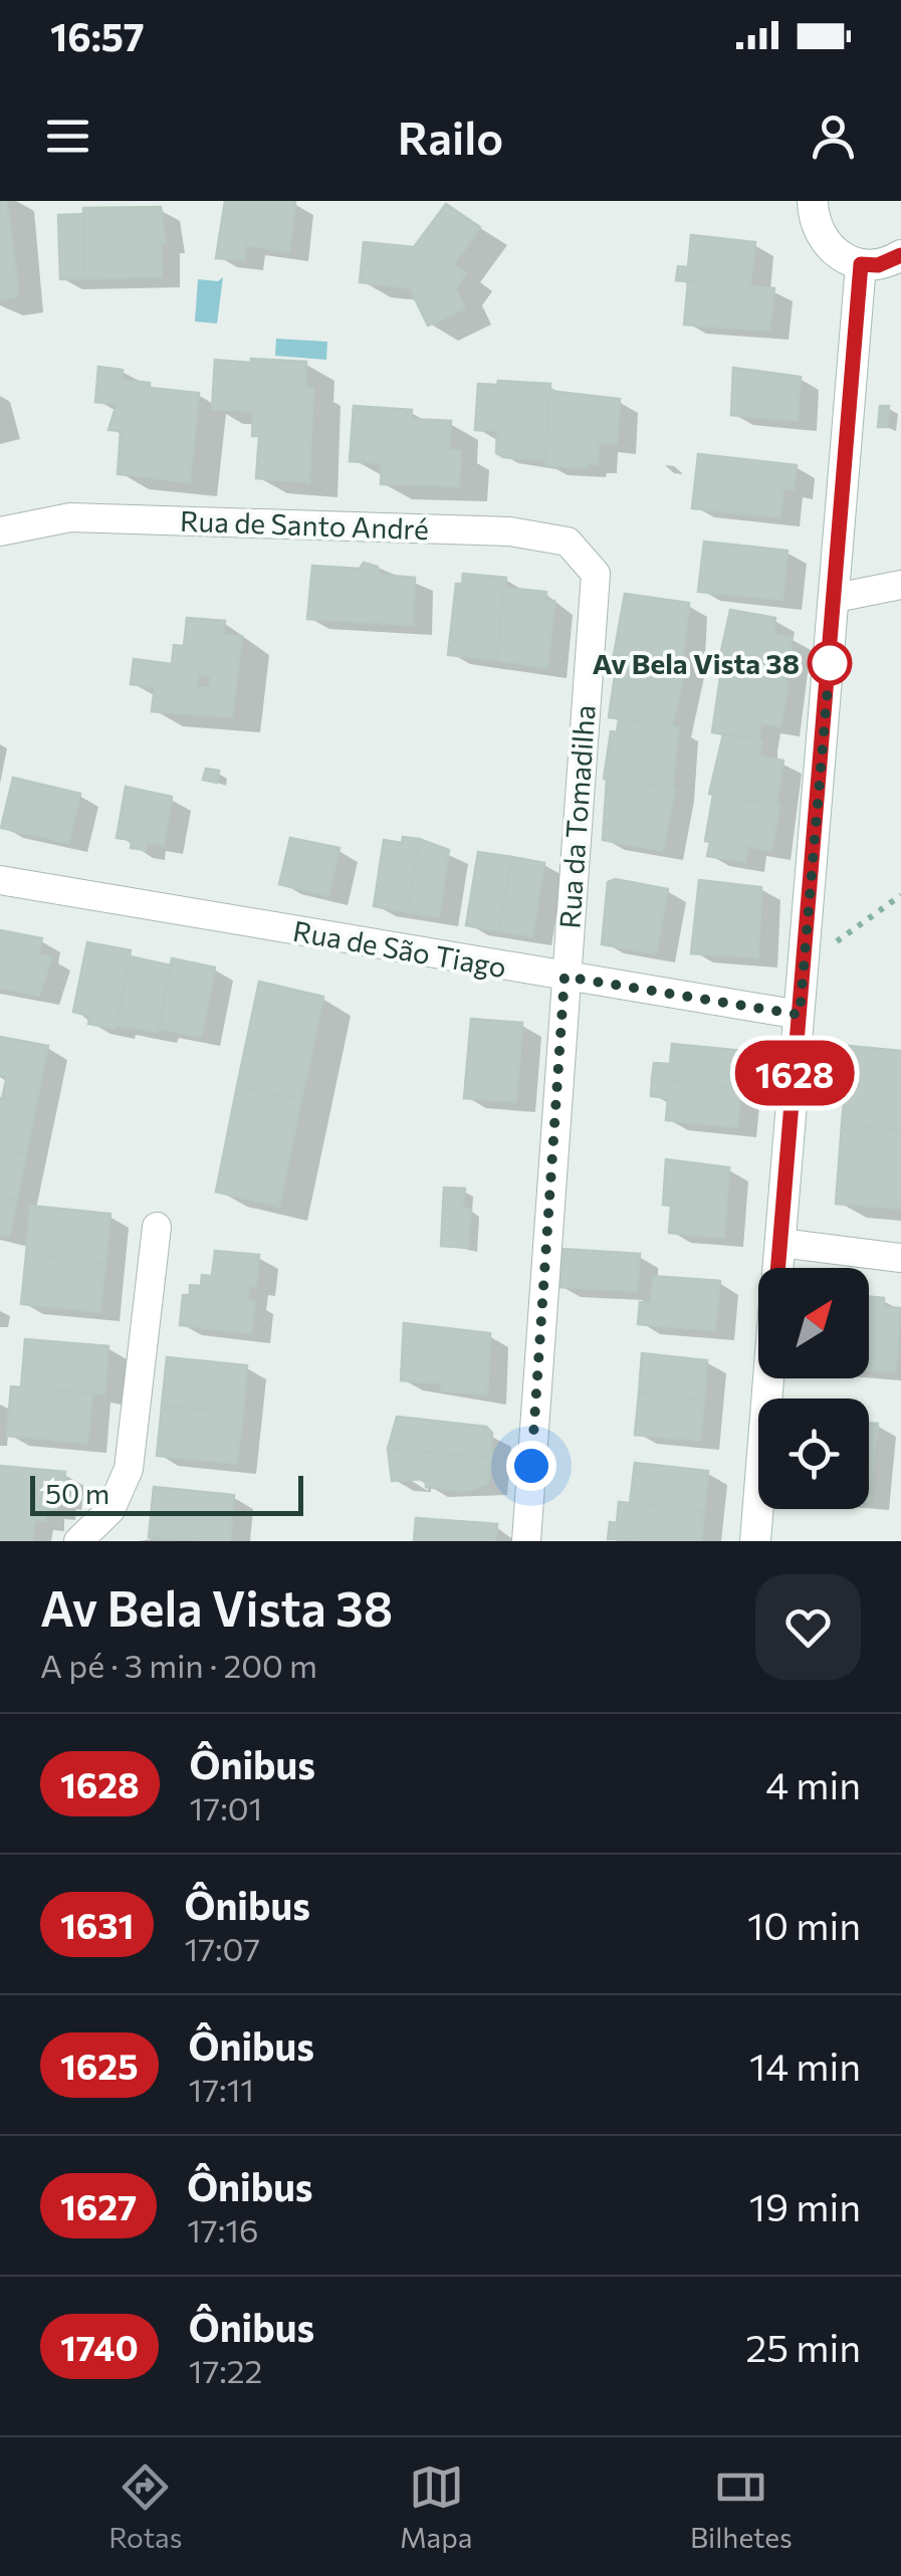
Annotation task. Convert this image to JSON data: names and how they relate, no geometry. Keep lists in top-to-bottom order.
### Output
{
  "streets": {
    "street": ["Rua de Santo André", "Rua da Tomadilha", "Rua de São Tiago"]
  },
  "crossings": [
    ["Rua de Santo André", "Rua da Tomadilha"],
    ["Rua da Tomadilha", "Rua de São Tiago"]
  ],
  "places": ["Av Bela Vista 38"],
  "lines": ["bus line 1628"],
  "scale_bar": "50 m",
  "north": "top right",
  "page": {
    "status": "16:57",
    "header": "Railo",
    "on_map": "1628",
    "scale": "50 m",
    "heading": ["Av Bela Vista 38", "A pé · 3 min · 200 m"],
    "list": [
      {
        "mark": "1628",
        "name": "Ônibus",
        "note": "17:01",
        "value": "4 min"
      },
      {
        "mark": "1631",
        "name": "Ônibus",
        "note": "17:07",
        "value": "10 min"
      },
      {
        "mark": "1625",
        "name": "Ônibus",
        "note": "17:11",
        "value": "14 min"
      },
      {
        "mark": "1627",
        "name": "Ônibus",
        "note": "17:16",
        "value": "19 min"
      },
      {
        "mark": "1740",
        "name": "Ônibus",
        "note": "17:22",
        "value": "25 min"
      }
    ],
    "tabs": ["Rotas", "Mapa", "Bilhetes"]
  }
}
